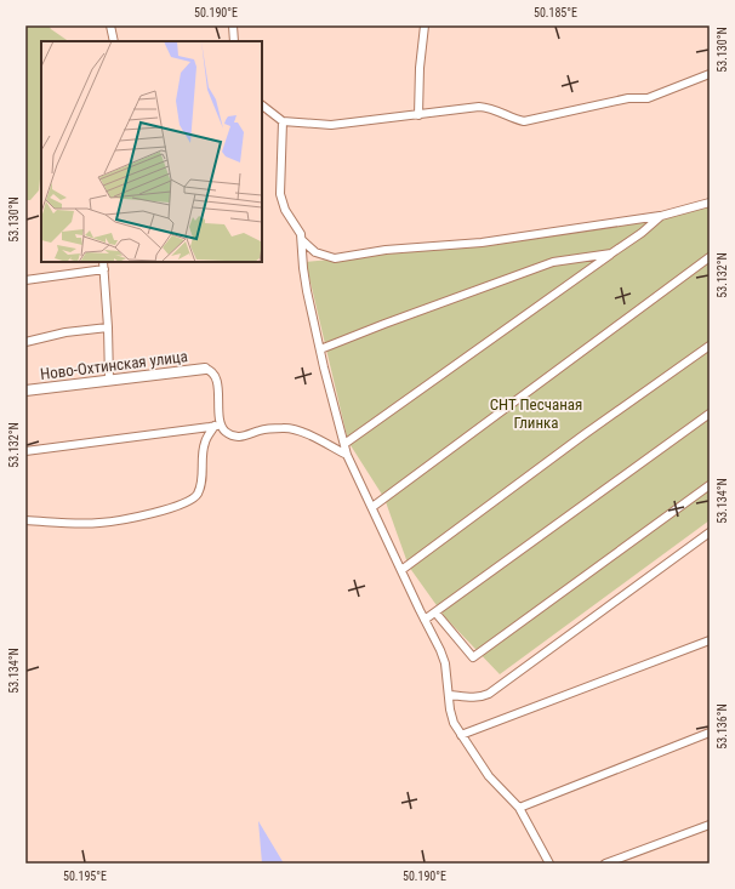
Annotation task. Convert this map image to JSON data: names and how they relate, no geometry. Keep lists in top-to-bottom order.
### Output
{
  "streets": {
    "street": ["Ново-Охтинская улица"]
  },
  "parks": ["СНТ Песчаная Глинка"],
  "coordinates": [
    "50.190°E",
    "50.185°E",
    "53.130°N",
    "53.132°N",
    "53.134°N",
    "53.136°N",
    "50.195°E"
  ]
}
